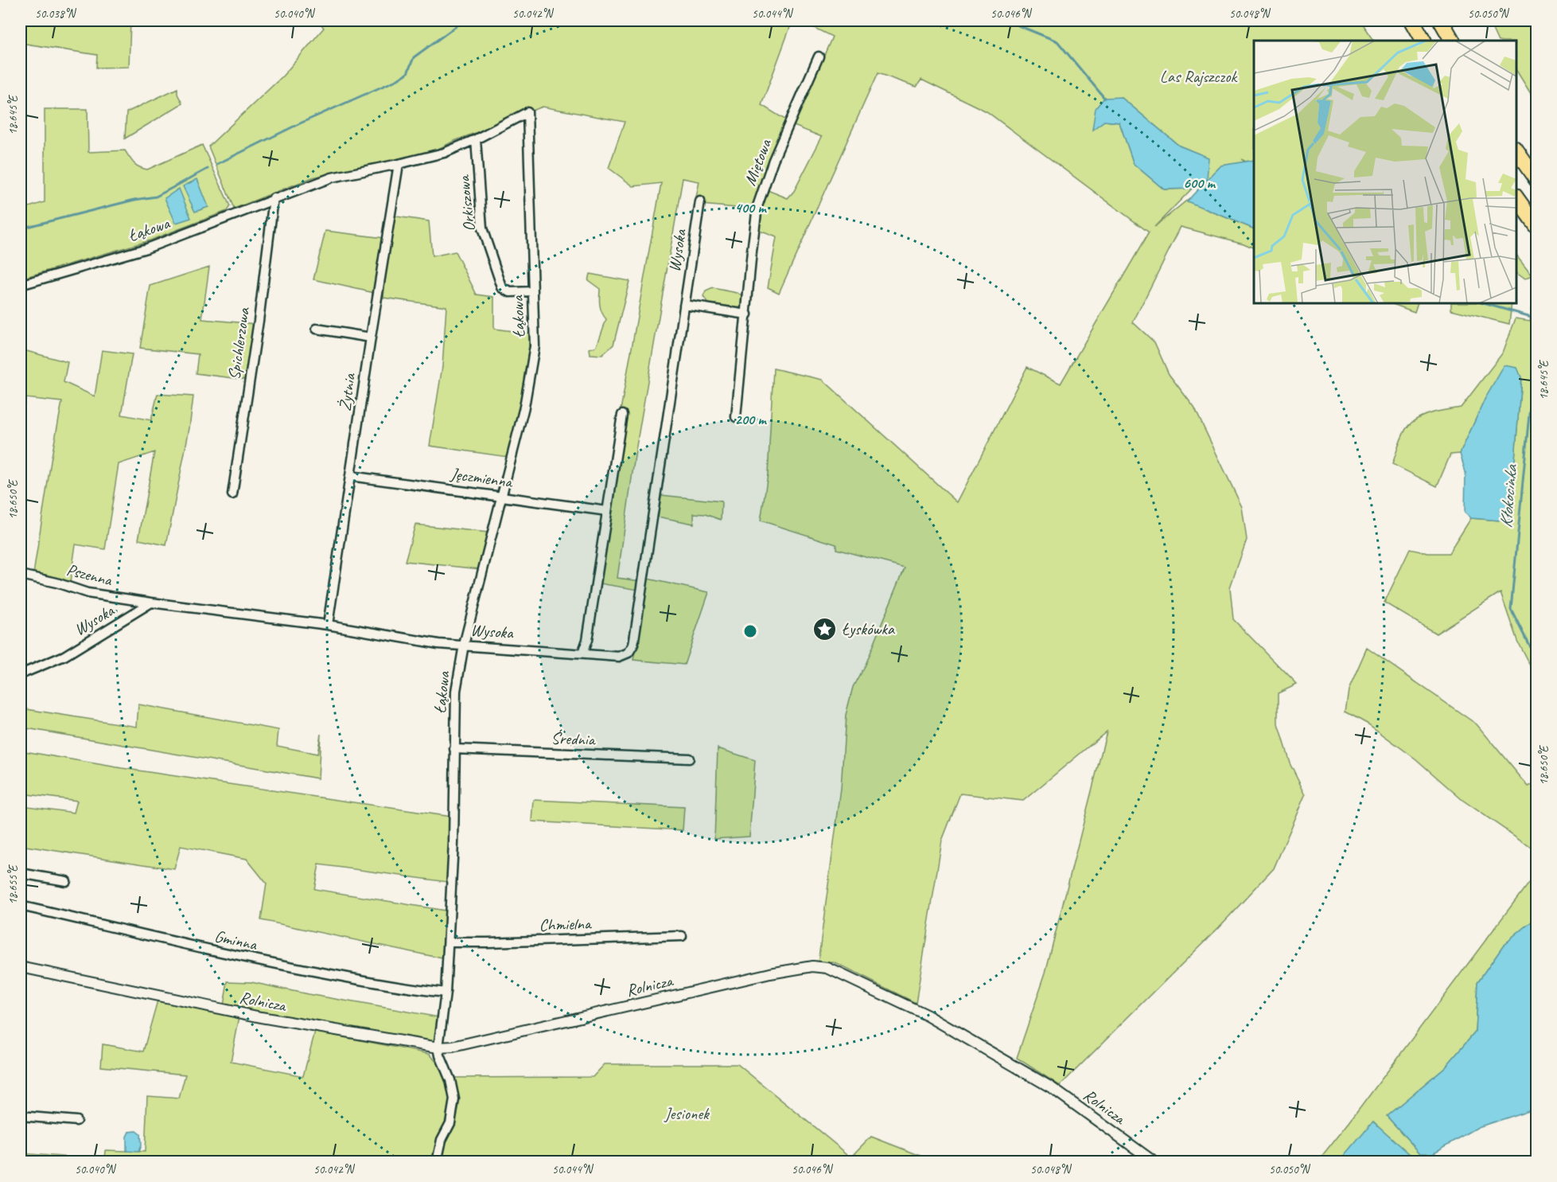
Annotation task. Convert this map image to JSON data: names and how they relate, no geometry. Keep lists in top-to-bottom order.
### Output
{
  "streets": {
    "street": [
      "Miętowa",
      "Orkiszowa",
      "Łąkowa",
      "Wysoka",
      "Spichlerzowa",
      "Żytnia",
      "Jęczmienna",
      "Pszenna",
      "Średnia",
      "Chmielna",
      "Gminna",
      "Rolnicza"
    ]
  },
  "crossings": [
    ["Orkiszowa", "Łąkowa"],
    ["Łąkowa", "Wysoka"],
    ["Łąkowa", "Spichlerzowa"],
    ["Łąkowa", "Żytnia"],
    ["Łąkowa", "Jęczmienna"],
    ["Łąkowa", "Średnia"],
    ["Łąkowa", "Chmielna"],
    ["Łąkowa", "Gminna"],
    ["Łąkowa", "Rolnicza"],
    ["Wysoka", "Żytnia"],
    ["Wysoka", "Pszenna"],
    ["Żytnia", "Jęczmienna"]
  ],
  "water": ["Kłokocinka"],
  "parks": ["Las Rajszczok", "Jesionek"],
  "places": {
    "place": ["Łyskówka"]
  },
  "coordinates": [
    "50.038°N",
    "50.040°N",
    "50.042°N",
    "50.044°N",
    "50.046°N",
    "50.048°N",
    "50.050°N",
    "18.645°E",
    "18.650°E",
    "18.655°E"
  ],
  "rings": ["600 m", "400 m", "200 m"]
}
